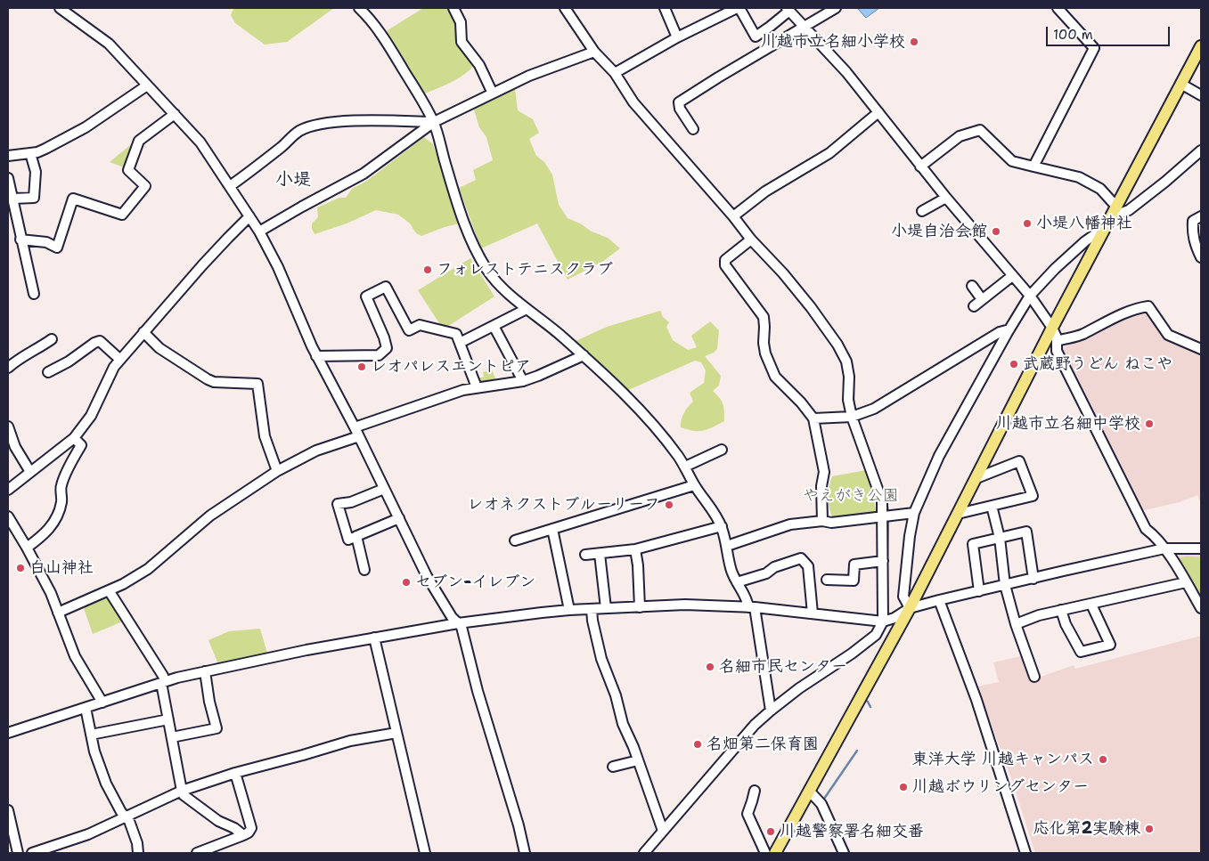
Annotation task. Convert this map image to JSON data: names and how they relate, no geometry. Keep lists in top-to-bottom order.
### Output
{
  "districts": ["小堤"],
  "parks": ["やえがき公園"],
  "places": [
    "川越市立名細小学校",
    "小堤八幡神社",
    "小堤自治会館",
    "フォレストテニスクラブ",
    "武蔵野うどん ねこや",
    "レオパレスエントピア",
    "川越市立名細中学校",
    "レオネクストブルーリーフ",
    "白山神社",
    "セブン-イレブン",
    "名細市民センター",
    "名畑第二保育園",
    "東洋大学 川越キャンパス",
    "川越ボウリングセンター",
    "応化第2実験棟",
    "川越警察署名細交番"
  ],
  "scale_bar": "100 m"
}
